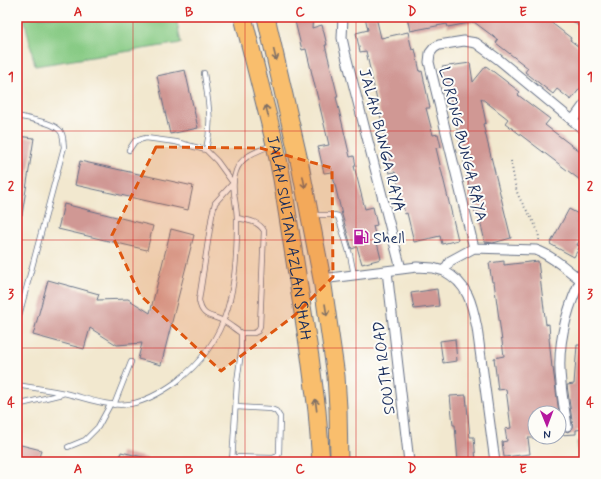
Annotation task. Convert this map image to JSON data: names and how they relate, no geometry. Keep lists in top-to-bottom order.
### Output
{
  "streets": {
    "highway": ["JALAN SULTAN AZLAN SHAH"],
    "street": ["JALAN BUNGA RAYA", "LORONG BUNGA RAYA", "SOUTH ROAD"]
  },
  "places": {
    "fuel station": ["Shell"]
  },
  "north": "bottom",
  "grid": {
    "columns": [
      "A",
      "B",
      "C",
      "D",
      "E"
    ],
    "rows": [
      "1",
      "2",
      "3",
      "4"
    ]
  }
}
